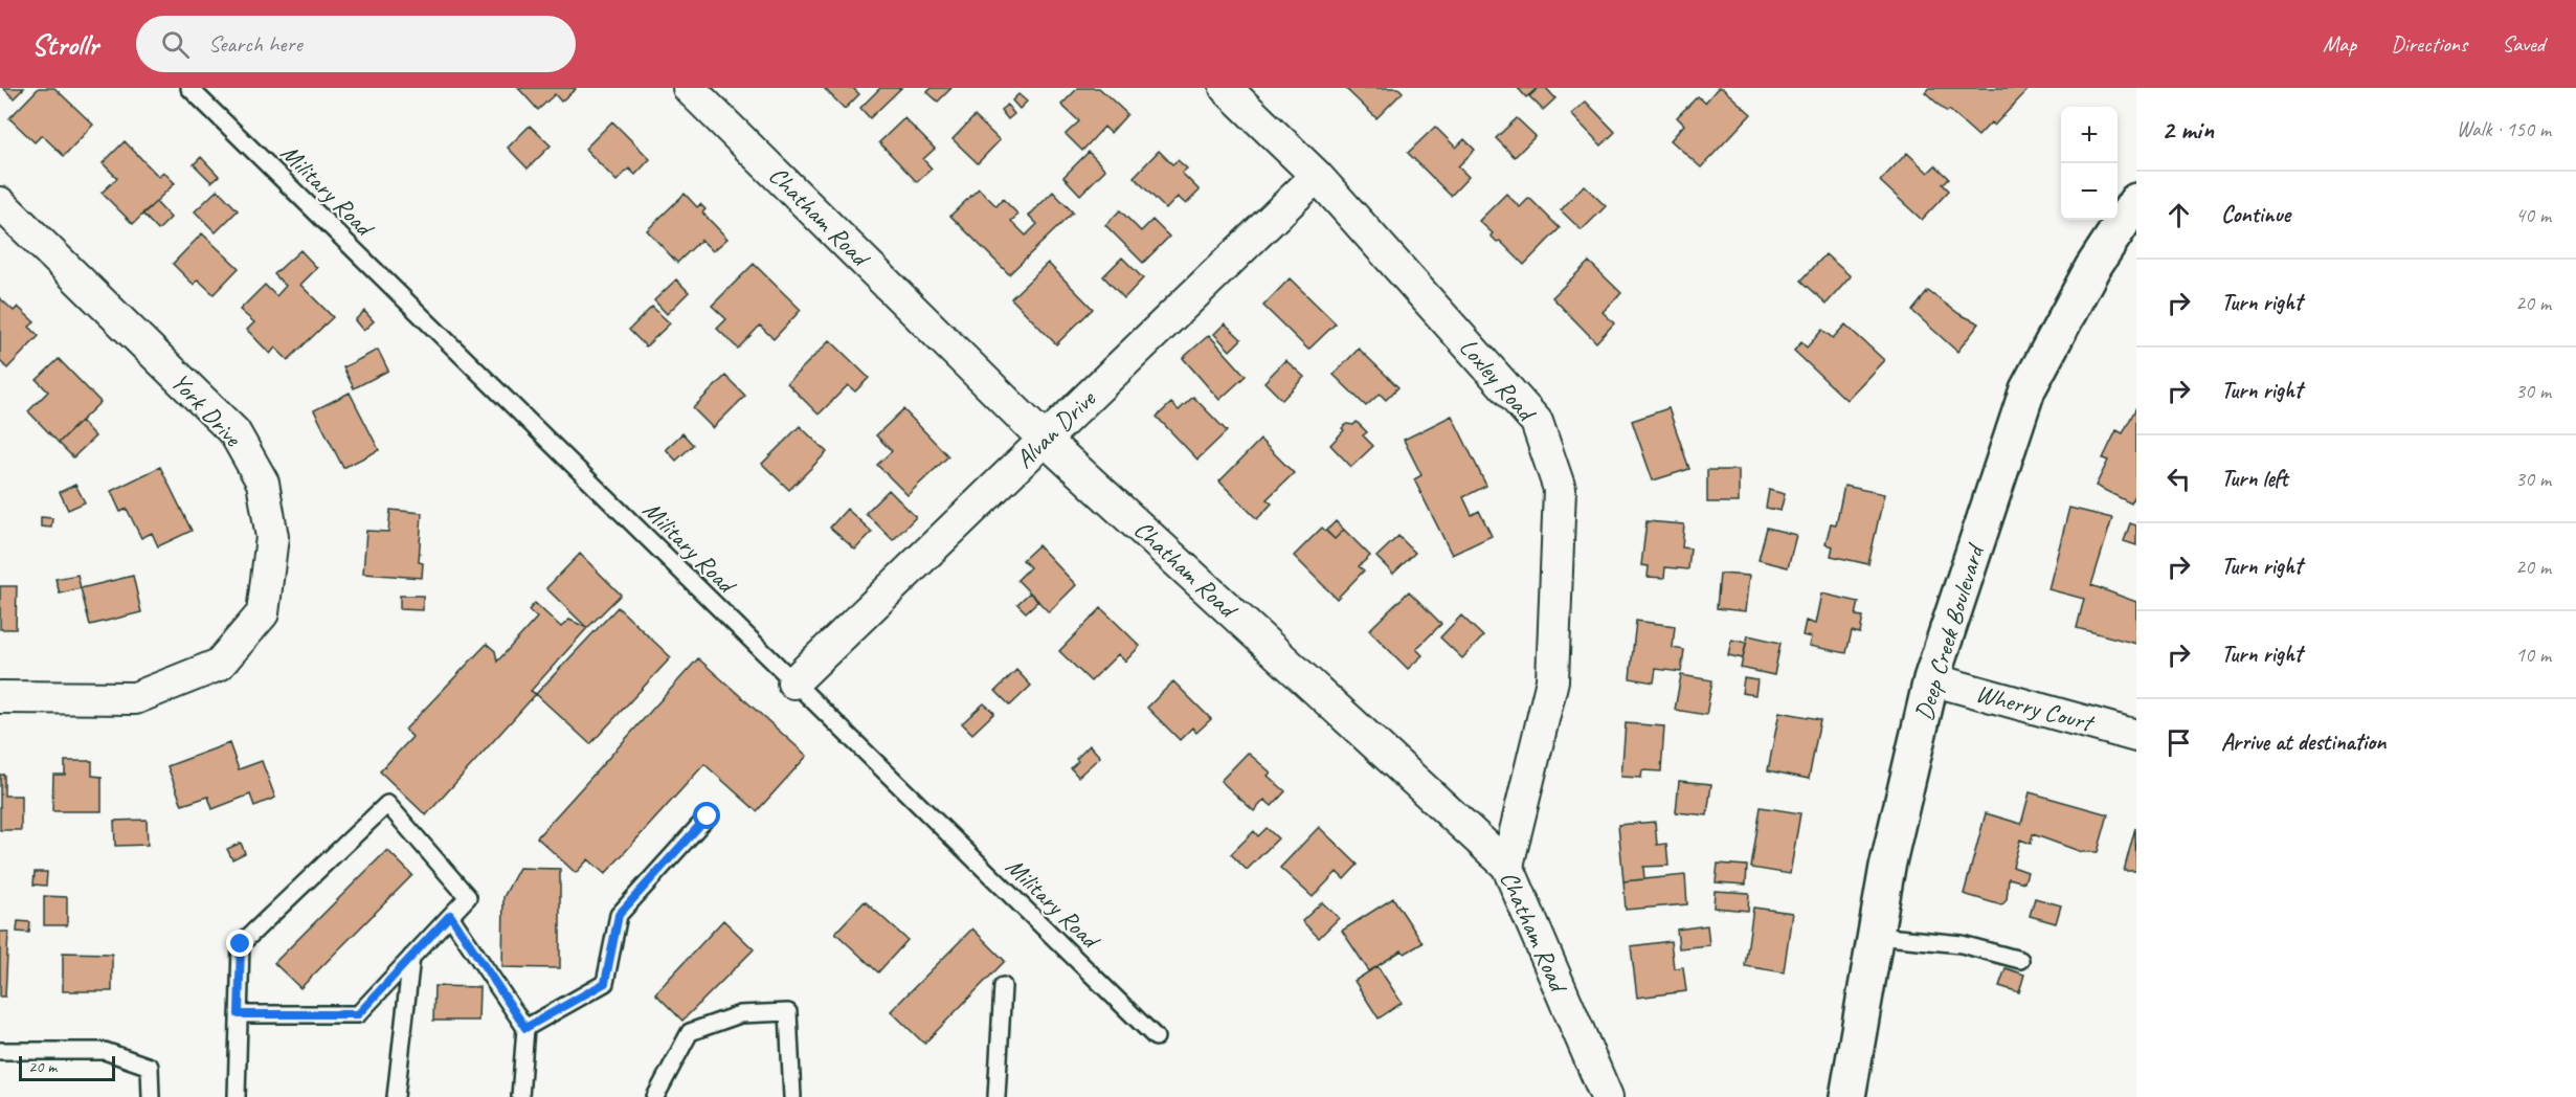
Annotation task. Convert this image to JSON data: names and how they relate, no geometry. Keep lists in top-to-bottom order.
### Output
{
  "streets": {
    "street": [
      "Chatham Road",
      "Loxley Road",
      "York Drive",
      "Alvan Drive",
      "Deep Creek Boulevard",
      "Wherry Court"
    ],
    "lane": ["Military Road"]
  },
  "crossings": [
    ["Military Road", "Alvan Drive"],
    ["Chatham Road", "Loxley Road"],
    ["Chatham Road", "Alvan Drive"],
    ["Loxley Road", "Alvan Drive"],
    ["Deep Creek Boulevard", "Wherry Court"]
  ],
  "scale_bar": "20 m",
  "page": {
    "header": "Strollr",
    "search": "Search here",
    "nav": ["Map", "Directions", "Saved"],
    "heading": ["2 min", "Walk · 150 m"],
    "map_buttons": ["+", "−"],
    "list": [
      ["Continue", "40 m"],
      ["Turn right", "20 m"],
      ["Turn right", "30 m"],
      ["Turn left", "30 m"],
      ["Turn right", "20 m"],
      ["Turn right", "10 m"],
      "Arrive at destination"
    ],
    "scale": "20 m"
  }
}
